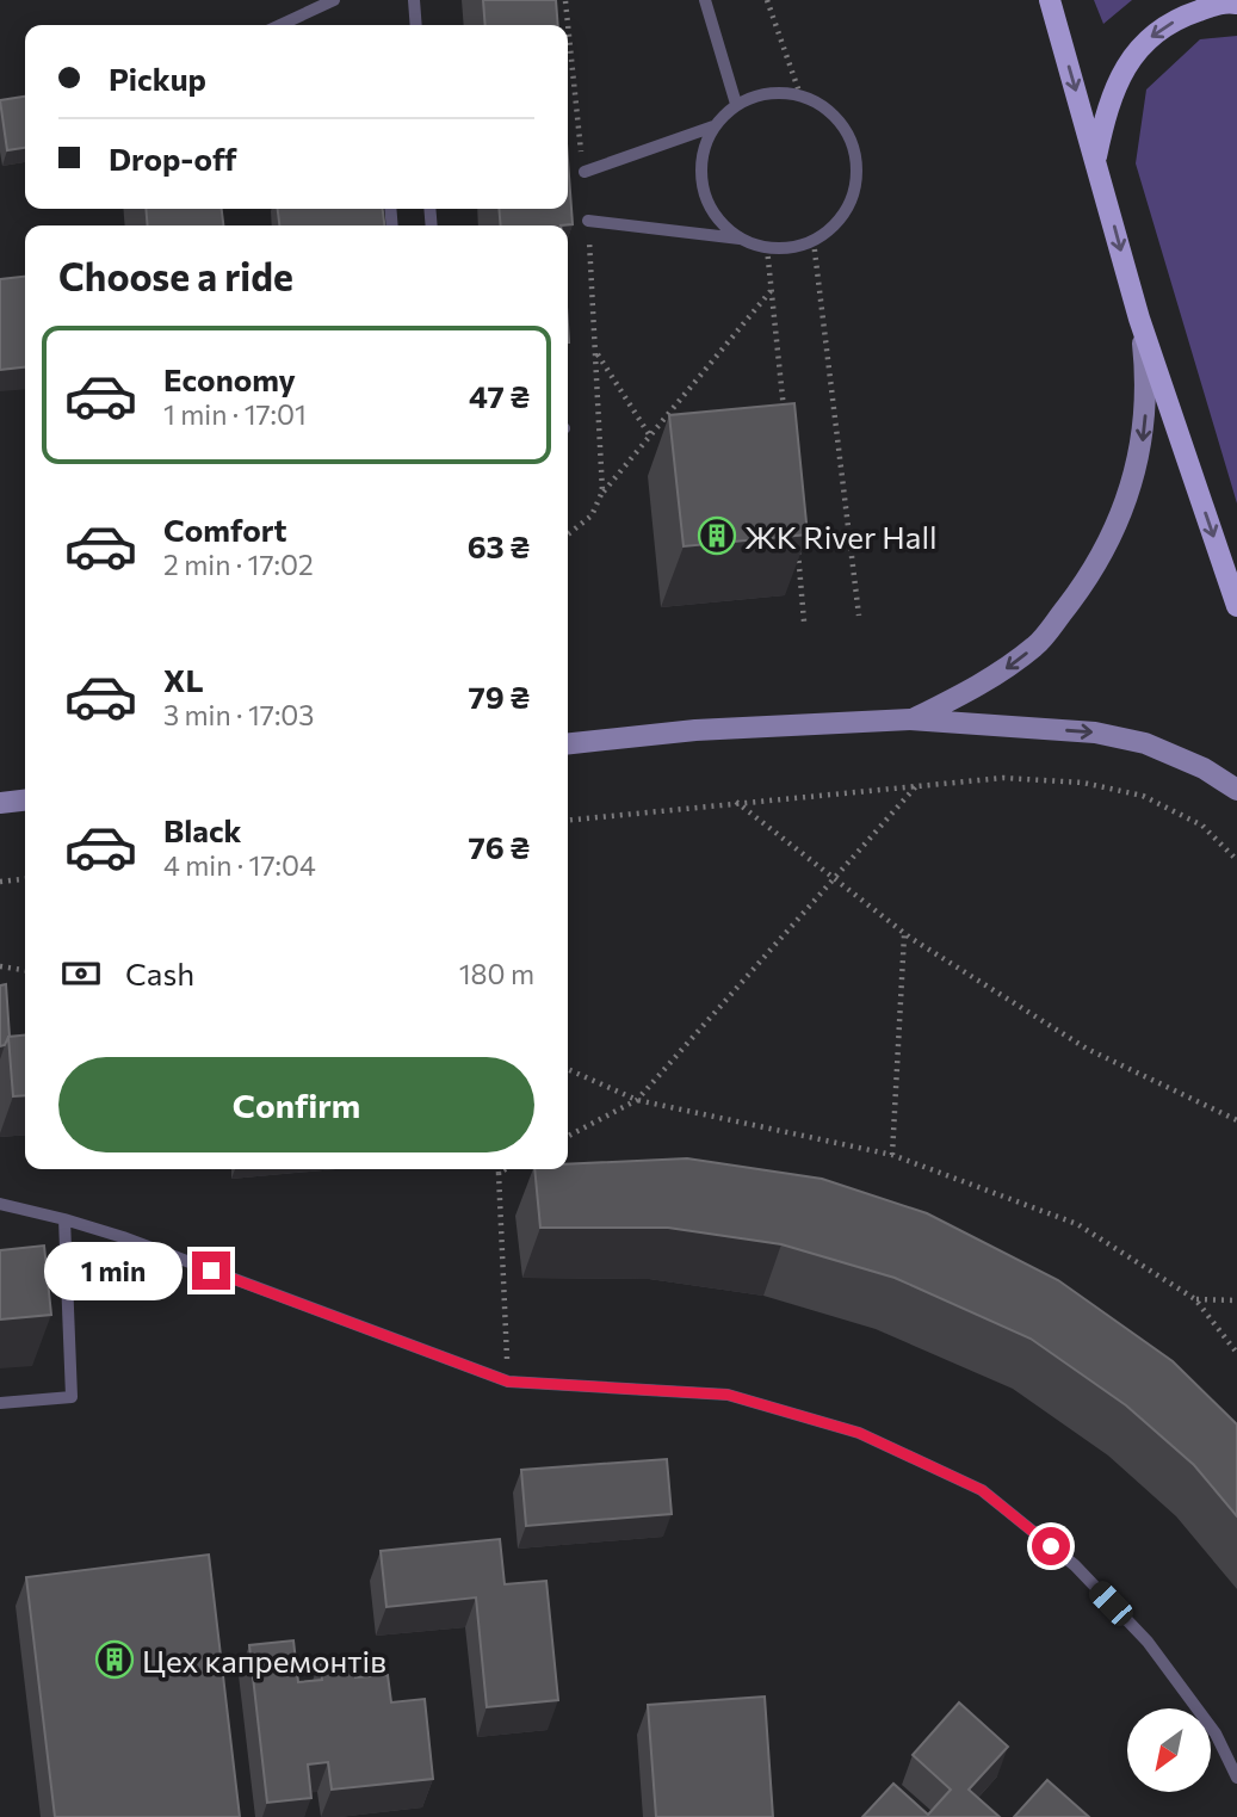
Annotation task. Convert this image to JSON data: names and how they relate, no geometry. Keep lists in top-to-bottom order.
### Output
{
  "places": {
    "building": ["ЖК River Hall", "Цех капремонтів"]
  },
  "north": "bottom left",
  "page": {
    "banner": ["Pickup", "Drop-off"],
    "heading": "Choose a ride",
    "list": [
      {
        "name": "Economy",
        "note": "1 min · 17:01",
        "value": "47 ₴"
      },
      {
        "name": "Comfort",
        "note": "2 min · 17:02",
        "value": "63 ₴"
      },
      {
        "name": "XL",
        "note": "3 min · 17:03",
        "value": "79 ₴"
      },
      {
        "name": "Black",
        "note": "4 min · 17:04",
        "value": "76 ₴"
      }
    ],
    "pay": ["Cash", "180 m"],
    "buttons": "Confirm",
    "bubble": "1 min"
  }
}
